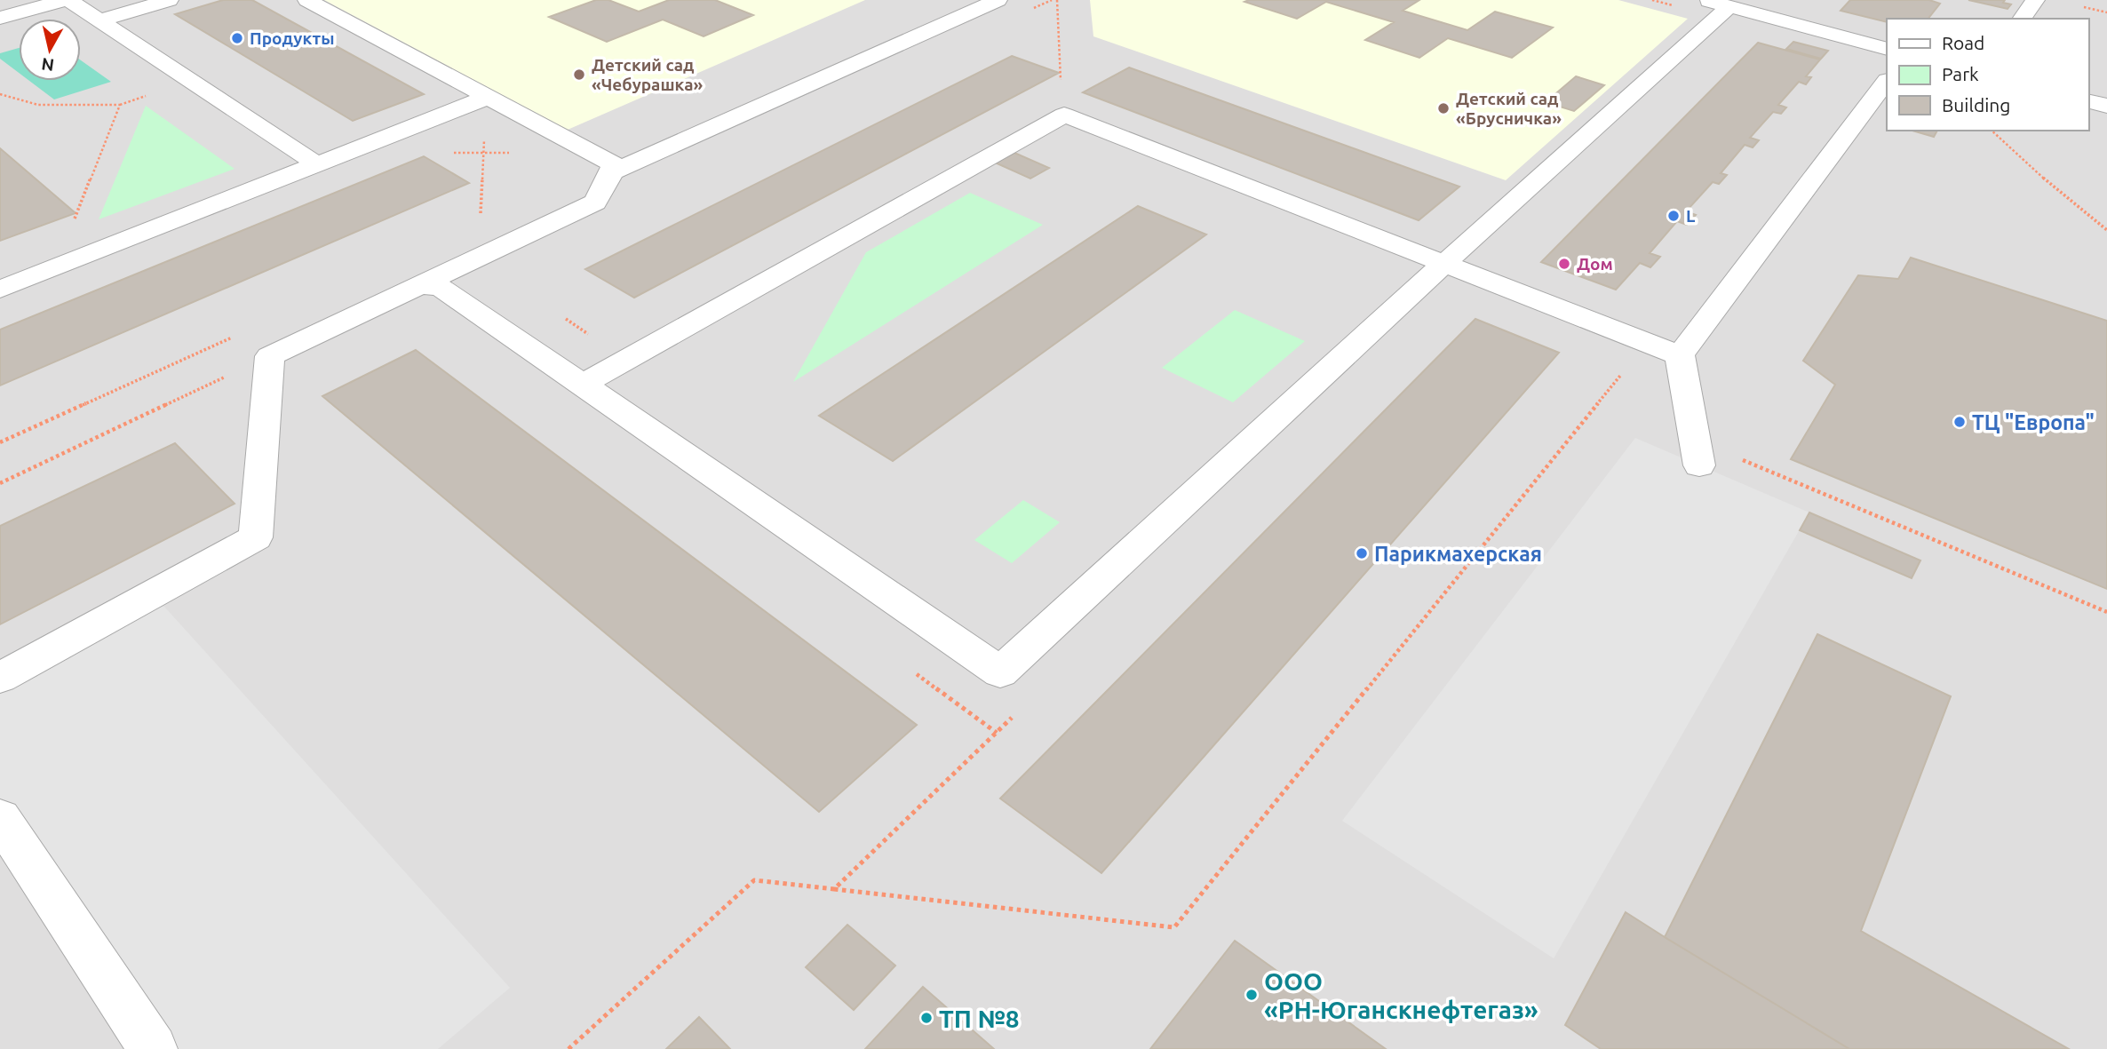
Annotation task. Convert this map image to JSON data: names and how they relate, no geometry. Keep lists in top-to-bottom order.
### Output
{
  "places": [
    "Продукты",
    "Детский сад «Чебурашка»",
    "Детский сад «Брусничка»",
    "L",
    "Дом",
    "ТЦ \"Европа\"",
    "Парикмахерская",
    "ООО «РН-Юганскнефтегаз»",
    "ТП №8"
  ],
  "legend": ["Road", "Park", "Building"],
  "north": "bottom"
}
